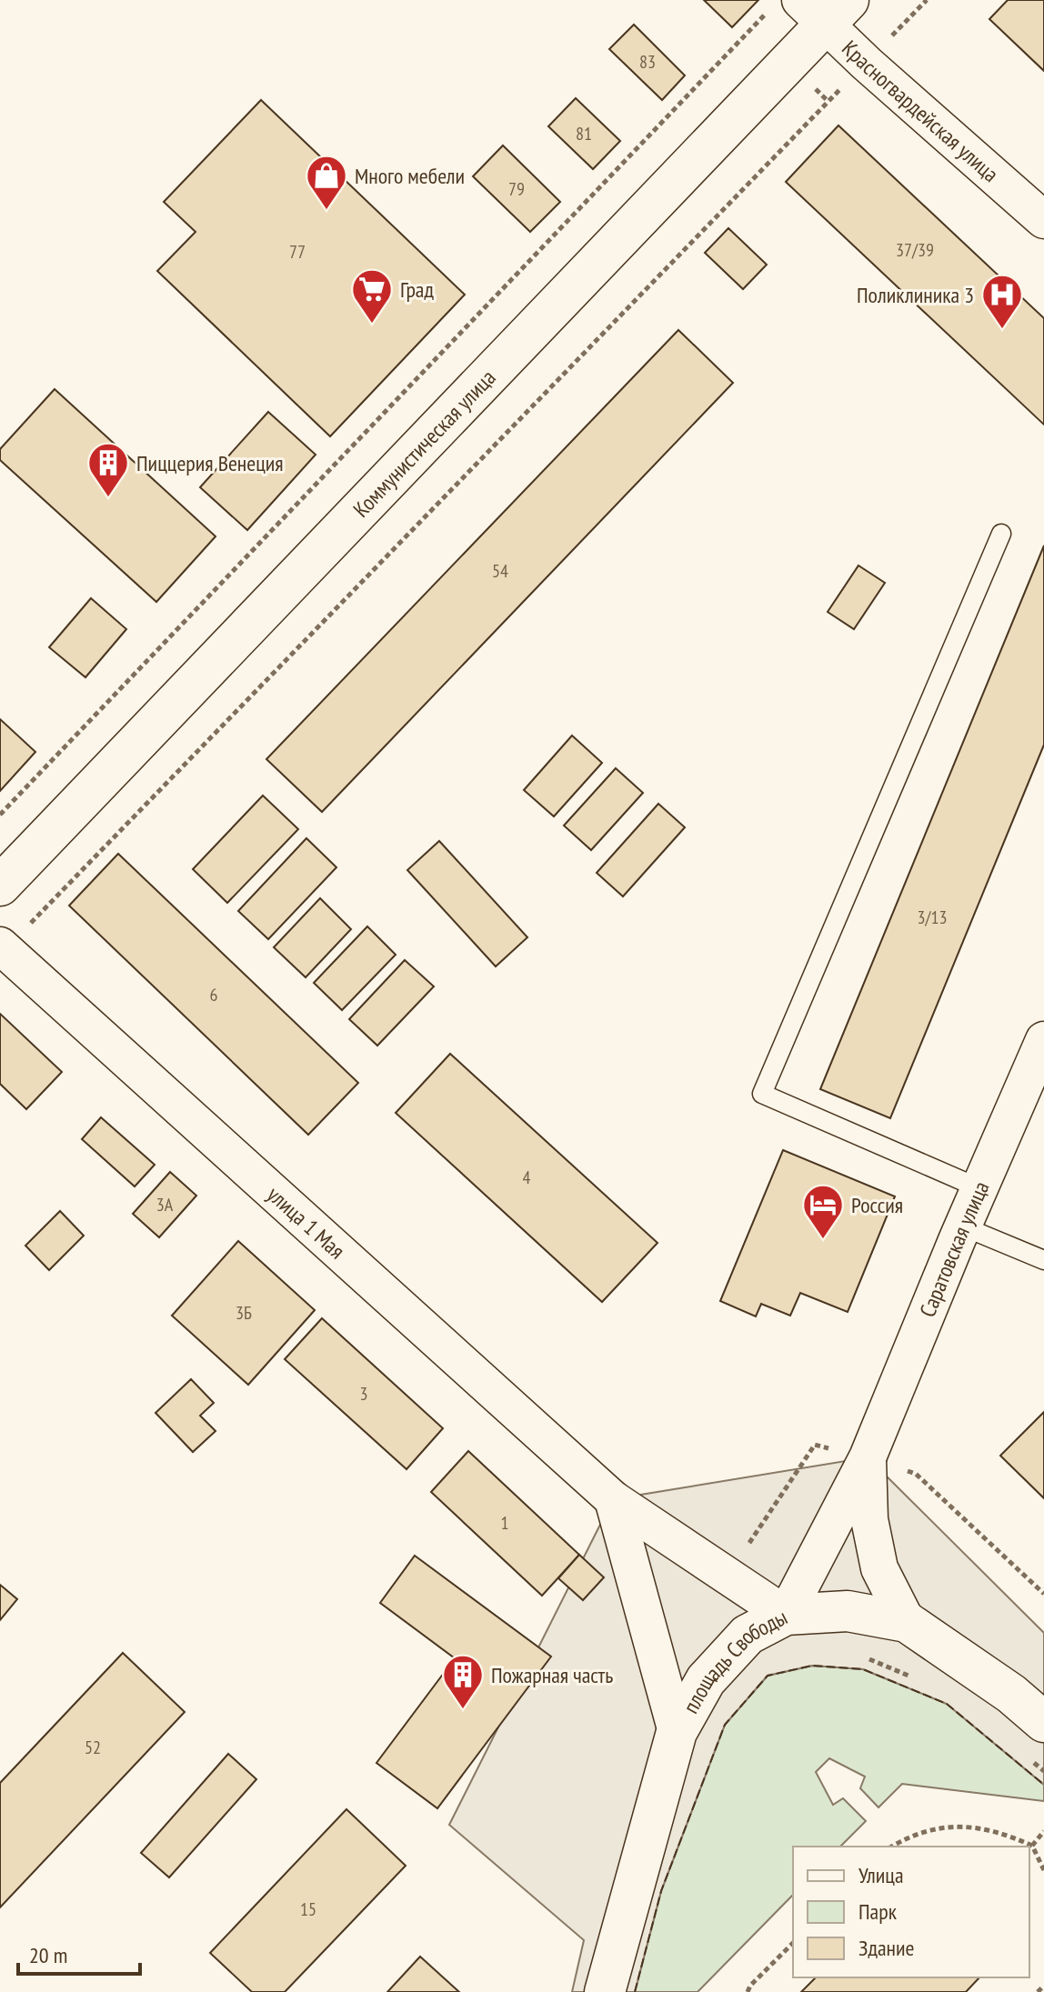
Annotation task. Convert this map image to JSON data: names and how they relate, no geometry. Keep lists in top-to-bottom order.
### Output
{
  "streets": {
    "main road": ["Коммунистическая улица", "площадь Свободы"],
    "street": ["Красногвардейская улица", "улица 1 Мая", "Саратовская улица"]
  },
  "crossings": [
    ["Красногвардейская улица", "Коммунистическая улица"],
    ["улица 1 Мая", "Саратовская улица"],
    ["улица 1 Мая", "площадь Свободы"],
    ["Саратовская улица", "площадь Свободы"]
  ],
  "places": {
    "shop": ["Много мебели"],
    "supermarket": ["Град"],
    "hospital": ["Поликлиника 3"],
    "building": ["Пиццерия Венеция", "Пожарная часть"],
    "hotel": ["Россия"]
  },
  "house_numbers": [
    "83",
    "81",
    "79",
    "37/39",
    "77",
    "54",
    "3/13",
    "6",
    "4",
    "3А",
    "3Б",
    "3",
    "1",
    "52",
    "15"
  ],
  "legend": ["Улица", "Парк", "Здание"],
  "scale_bar": "20 m"
}
